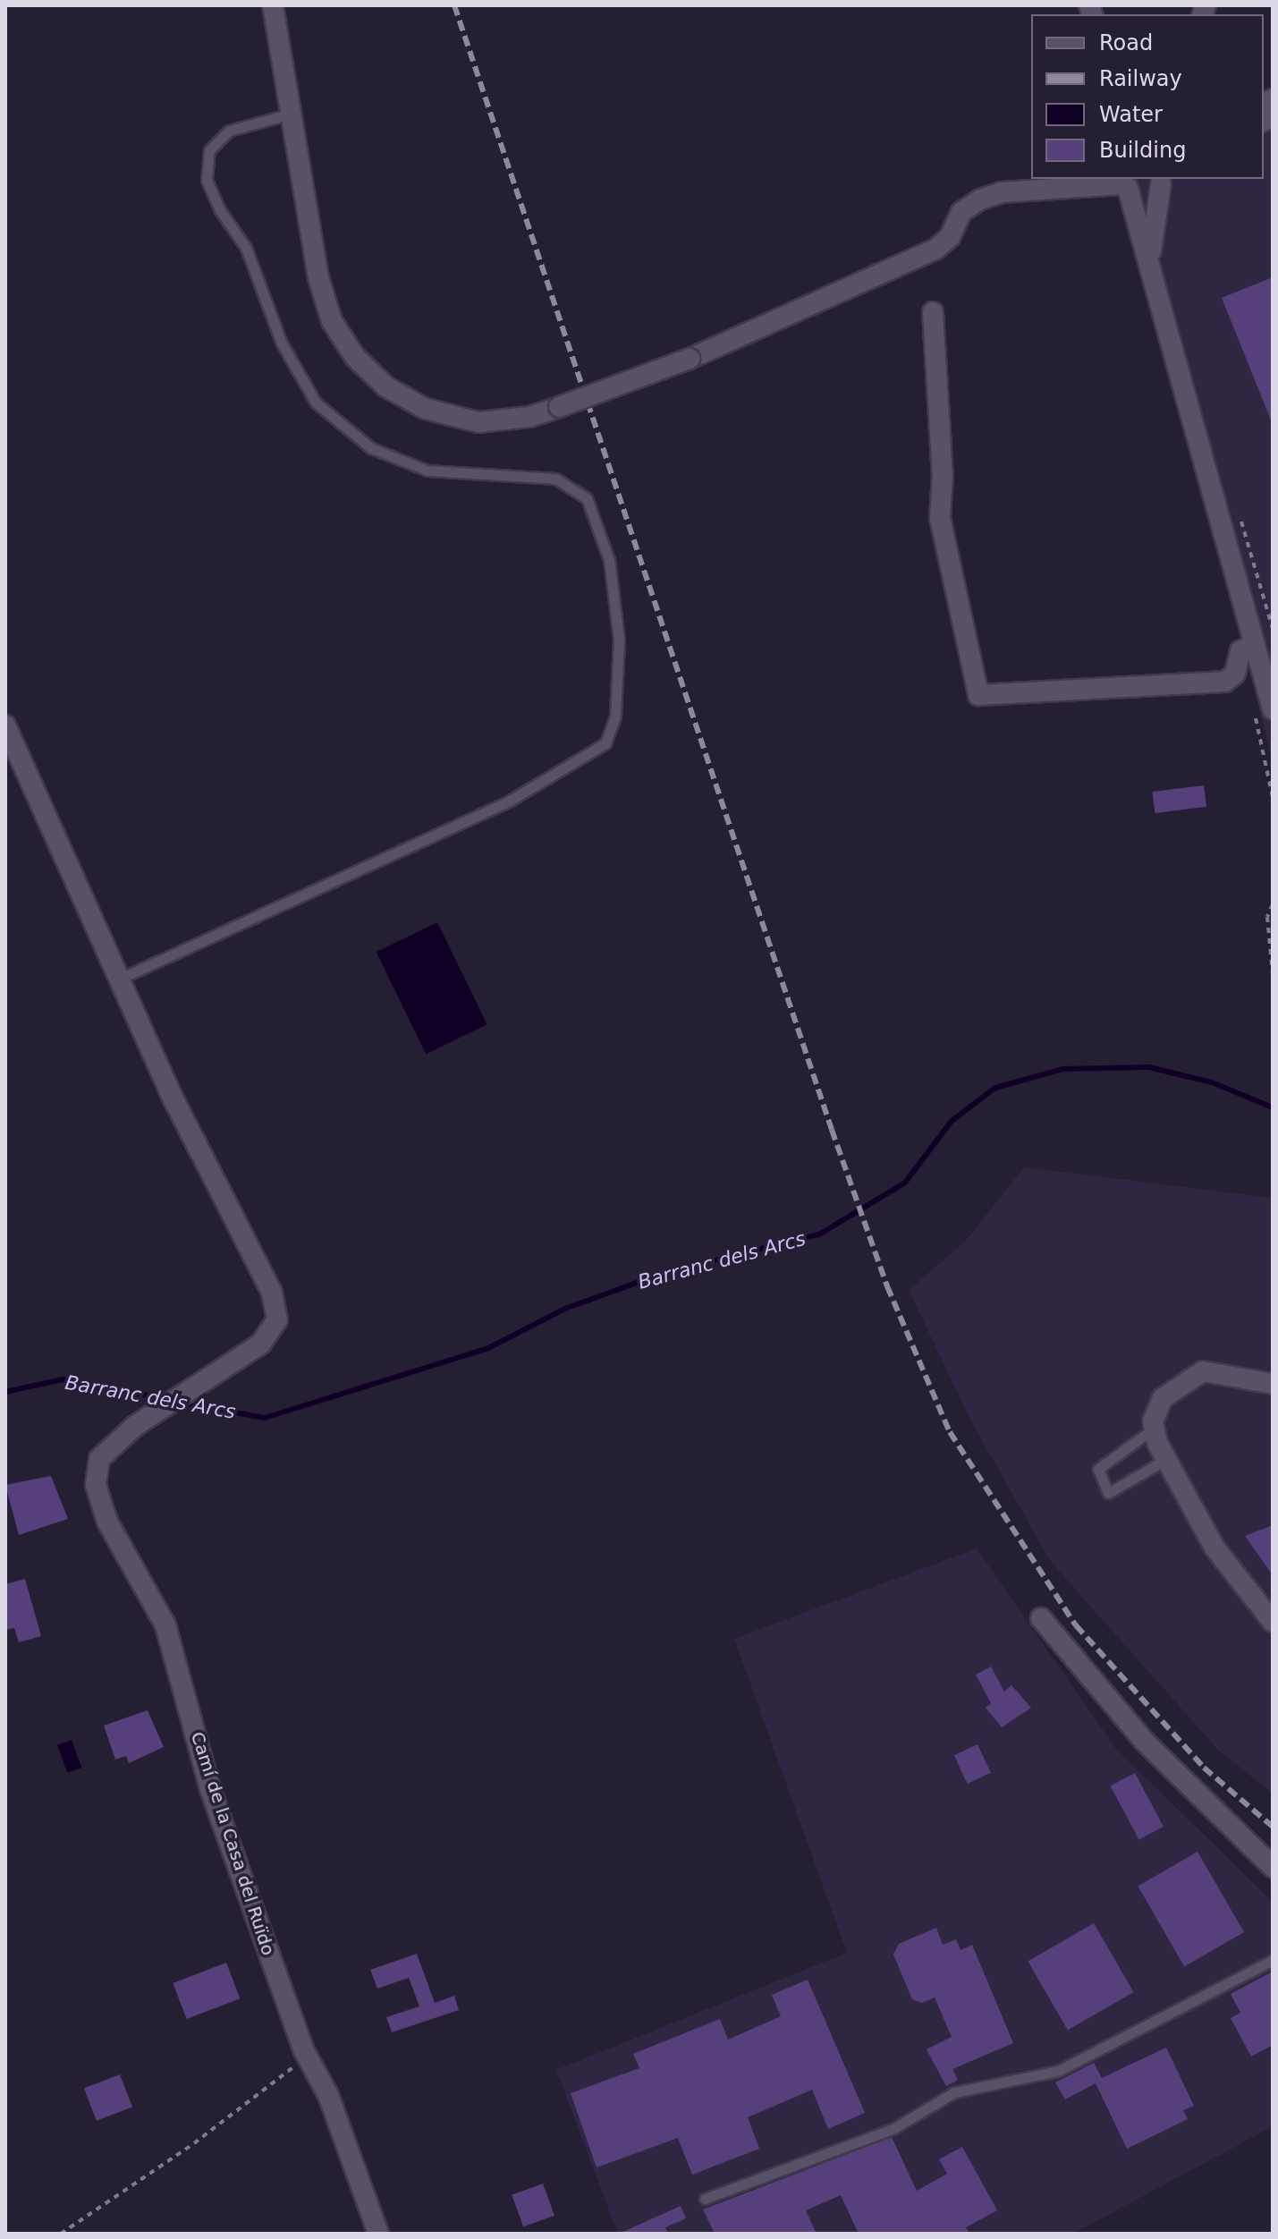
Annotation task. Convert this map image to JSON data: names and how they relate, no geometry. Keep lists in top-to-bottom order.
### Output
{
  "streets": {
    "street": ["Camí de la Casa del Ruïdo"]
  },
  "water": ["Barranc dels Arcs"],
  "legend": [
    "Road",
    "Railway",
    "Water",
    "Building"
  ]
}
